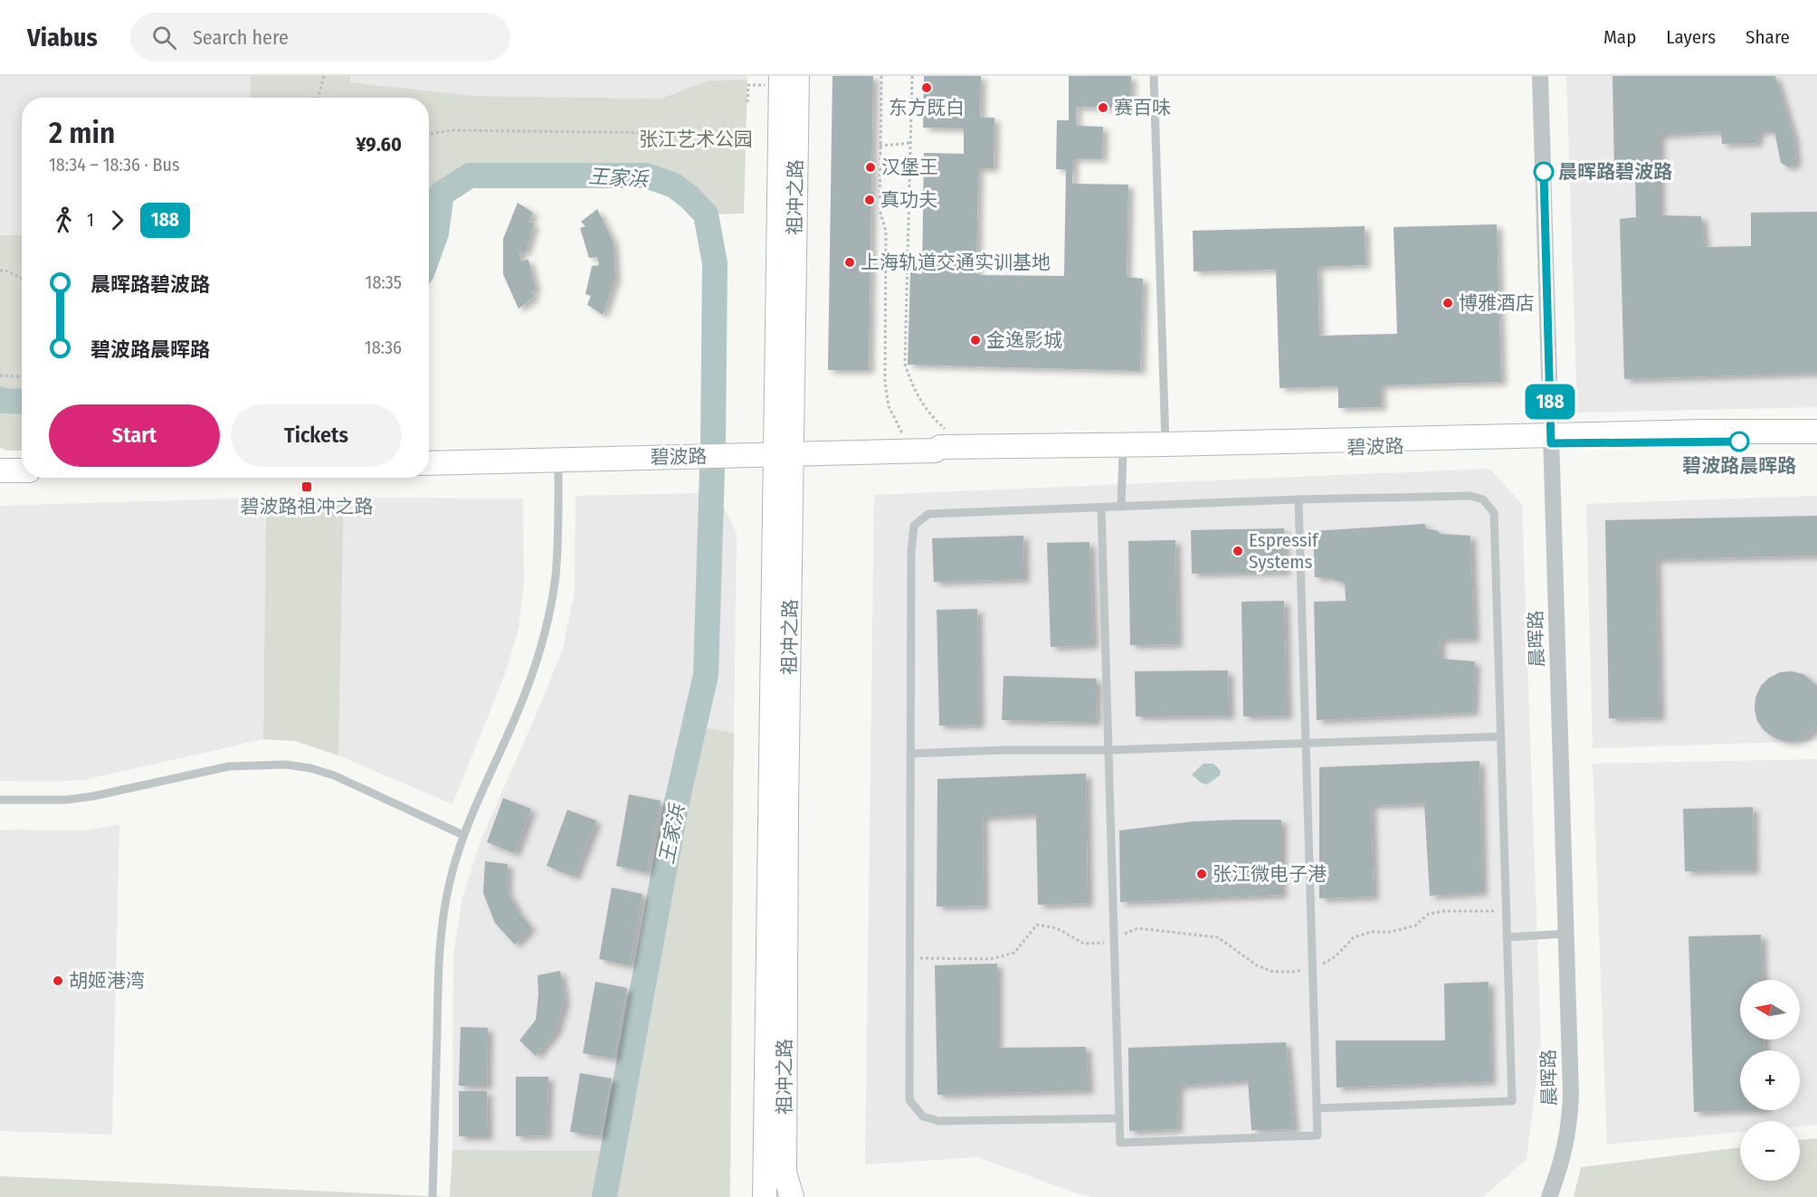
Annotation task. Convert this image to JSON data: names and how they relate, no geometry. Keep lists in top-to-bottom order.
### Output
{
  "streets": {
    "street": ["祖冲之路", "碧波路", "晨晖路"]
  },
  "crossings": [
    ["祖冲之路", "碧波路"],
    ["碧波路", "晨晖路"]
  ],
  "water": ["王家浜"],
  "parks": ["张江艺术公园"],
  "places": {
    "other": [
      "东方既白",
      "赛百味",
      "汉堡王",
      "晨晖路碧波路",
      "真功夫",
      "上海轨道交通实训基地",
      "博雅酒店",
      "金逸影城",
      "碧波路晨晖路",
      "Espressif Systems",
      "张江微电子港",
      "胡姬港湾"
    ],
    "transit": ["碧波路祖冲之路"]
  },
  "lines": ["bus line 188"],
  "north": "left",
  "page": {
    "header": "Viabus",
    "search": "Search here",
    "nav": ["Map", "Layers", "Share"],
    "on_map": "188",
    "heading": ["2 min", "18:34 – 18:36 · Bus", "¥9.60"],
    "legs": ["1", "188"],
    "list": [
      {
        "name": "晨晖路碧波路",
        "value": "18:35"
      },
      {
        "name": "碧波路晨晖路",
        "value": "18:36"
      }
    ],
    "buttons": ["Start", "Tickets"],
    "map_buttons": ["+", "−"]
  }
}
